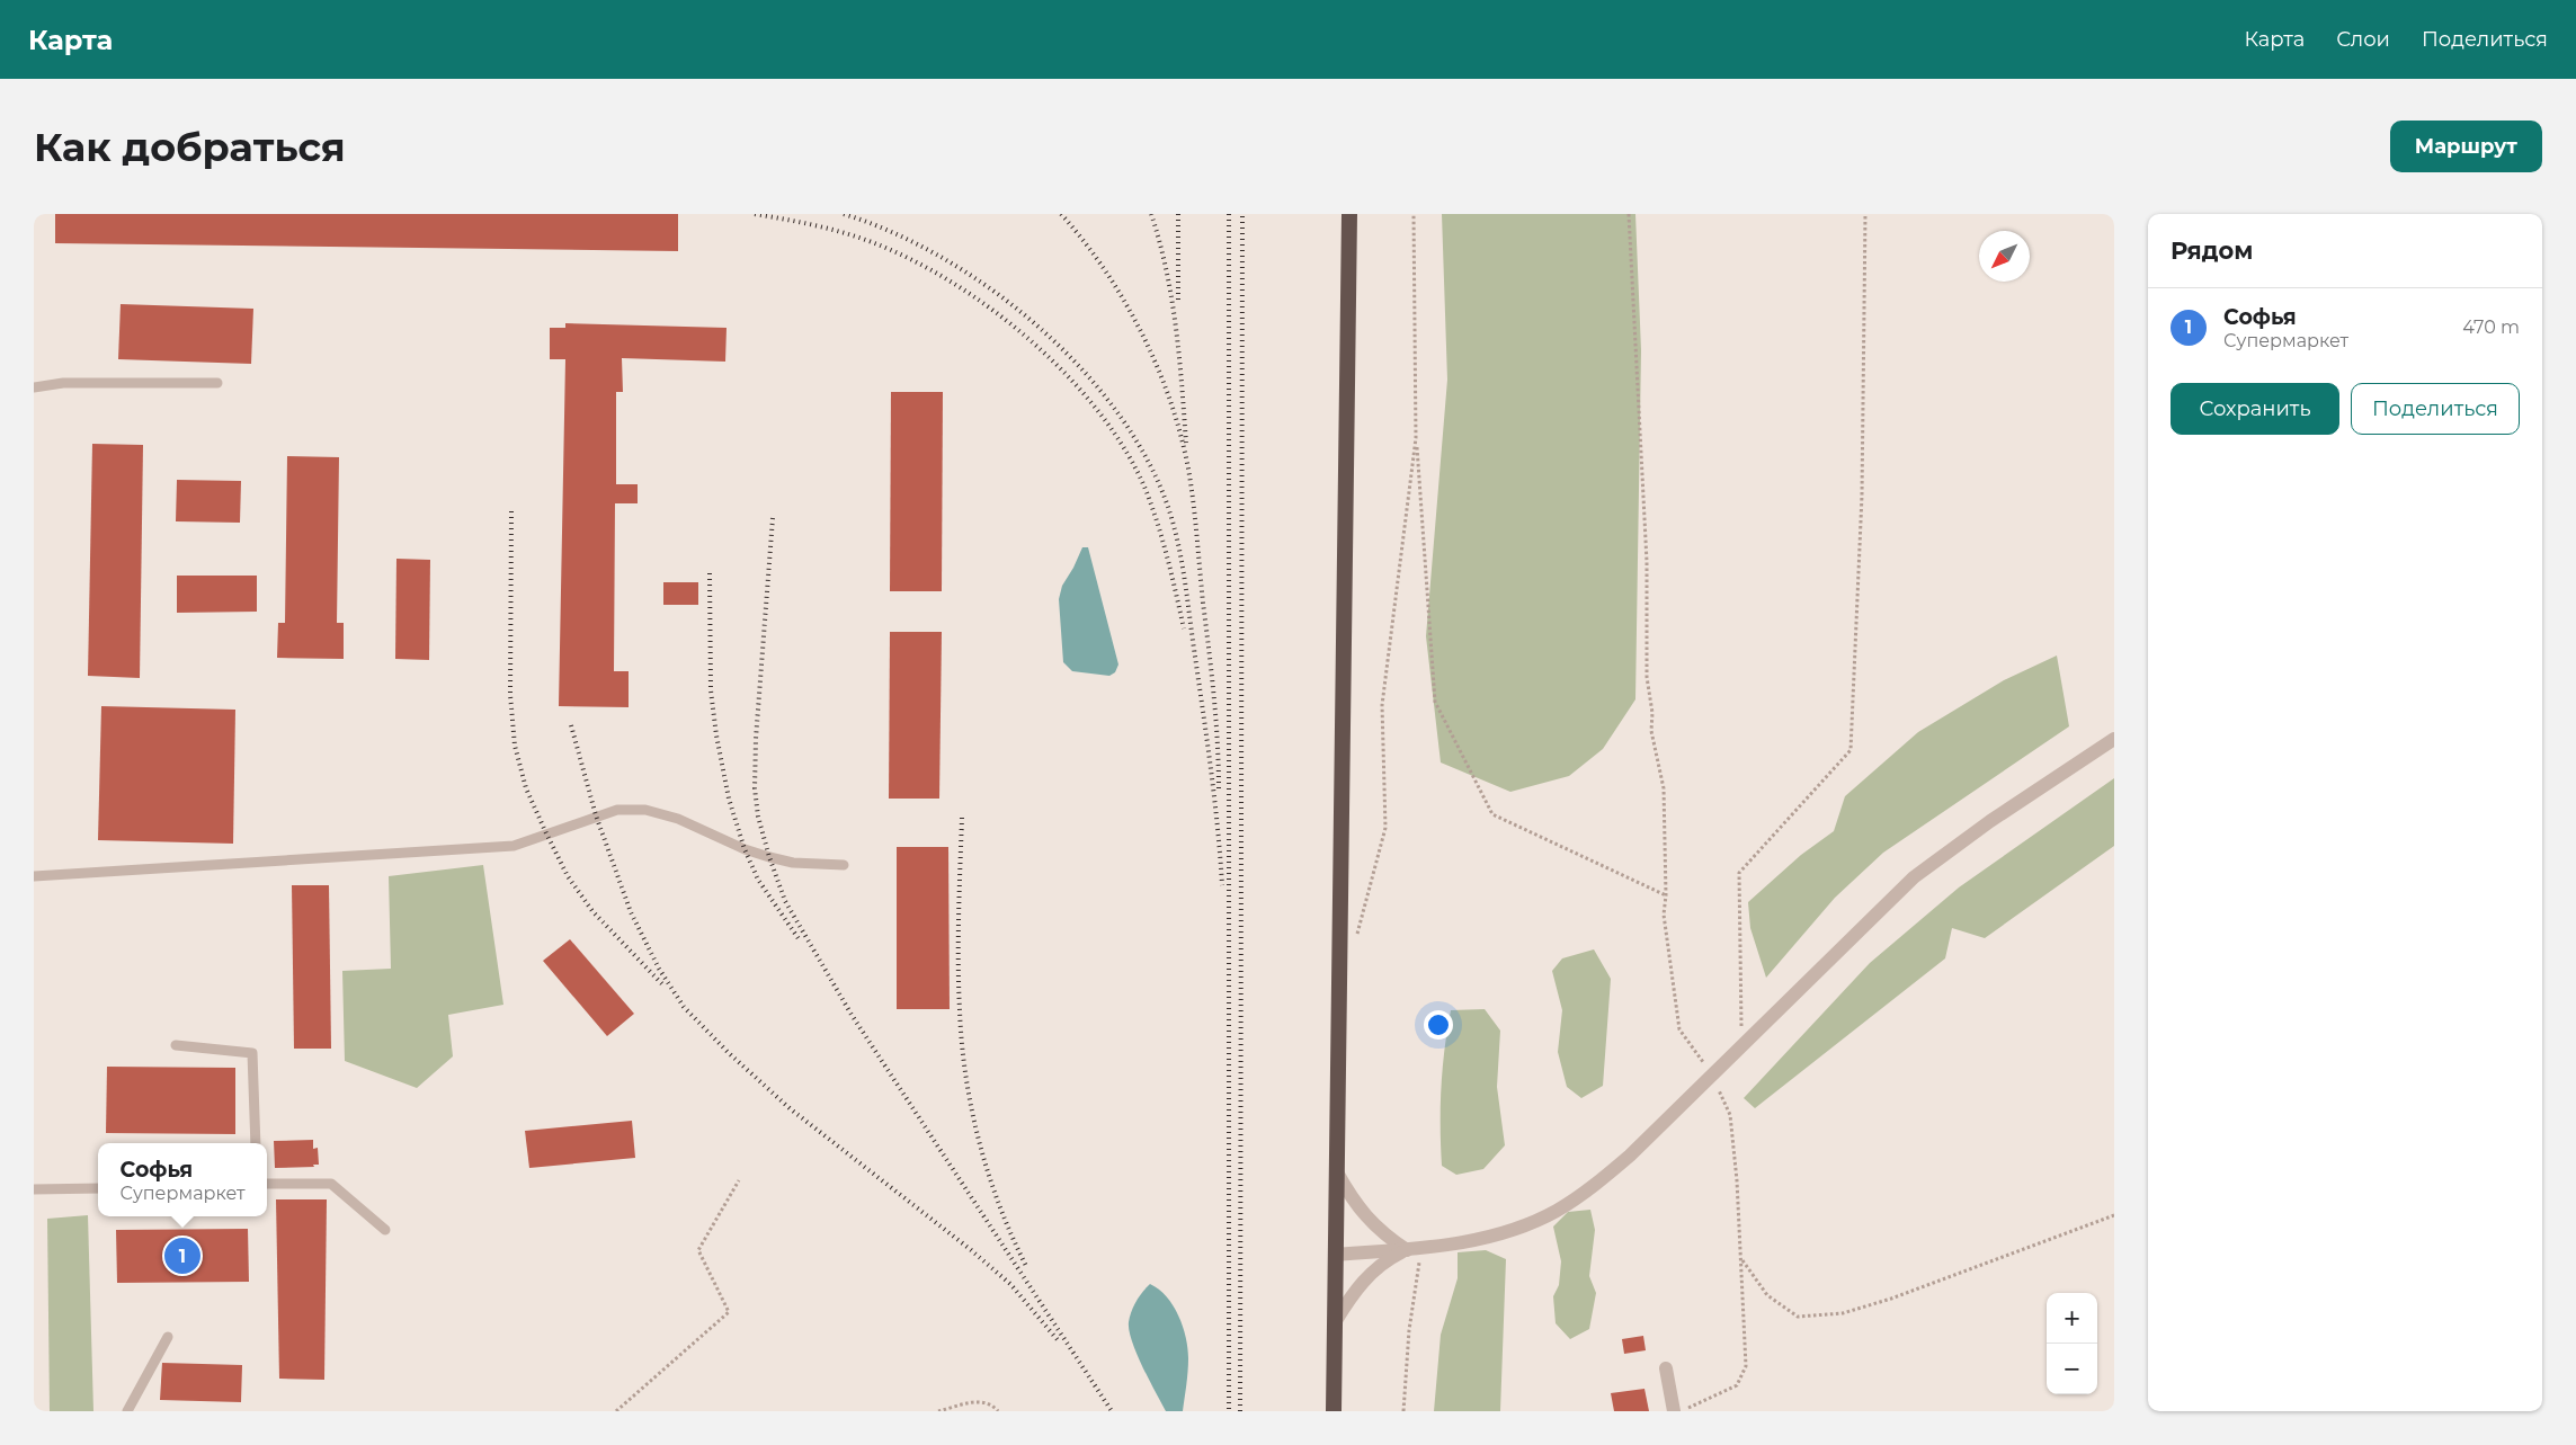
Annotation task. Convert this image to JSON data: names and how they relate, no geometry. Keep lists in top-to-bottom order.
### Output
{
  "north": "bottom left",
  "page": {
    "header": "Карта",
    "nav": ["Карта", "Слои", "Поделиться"],
    "buttons": [
      "Маршрут",
      ["Сохранить", "Поделиться"]
    ],
    "title": "Как добраться",
    "heading": "Рядом",
    "list": [
      {
        "mark": "1",
        "name": "Софья",
        "note": "Супермаркет",
        "value": "470 m"
      }
    ],
    "popup": ["Софья", "Супермаркет"],
    "pins": "1",
    "map_buttons": ["+", "−"]
  }
}
